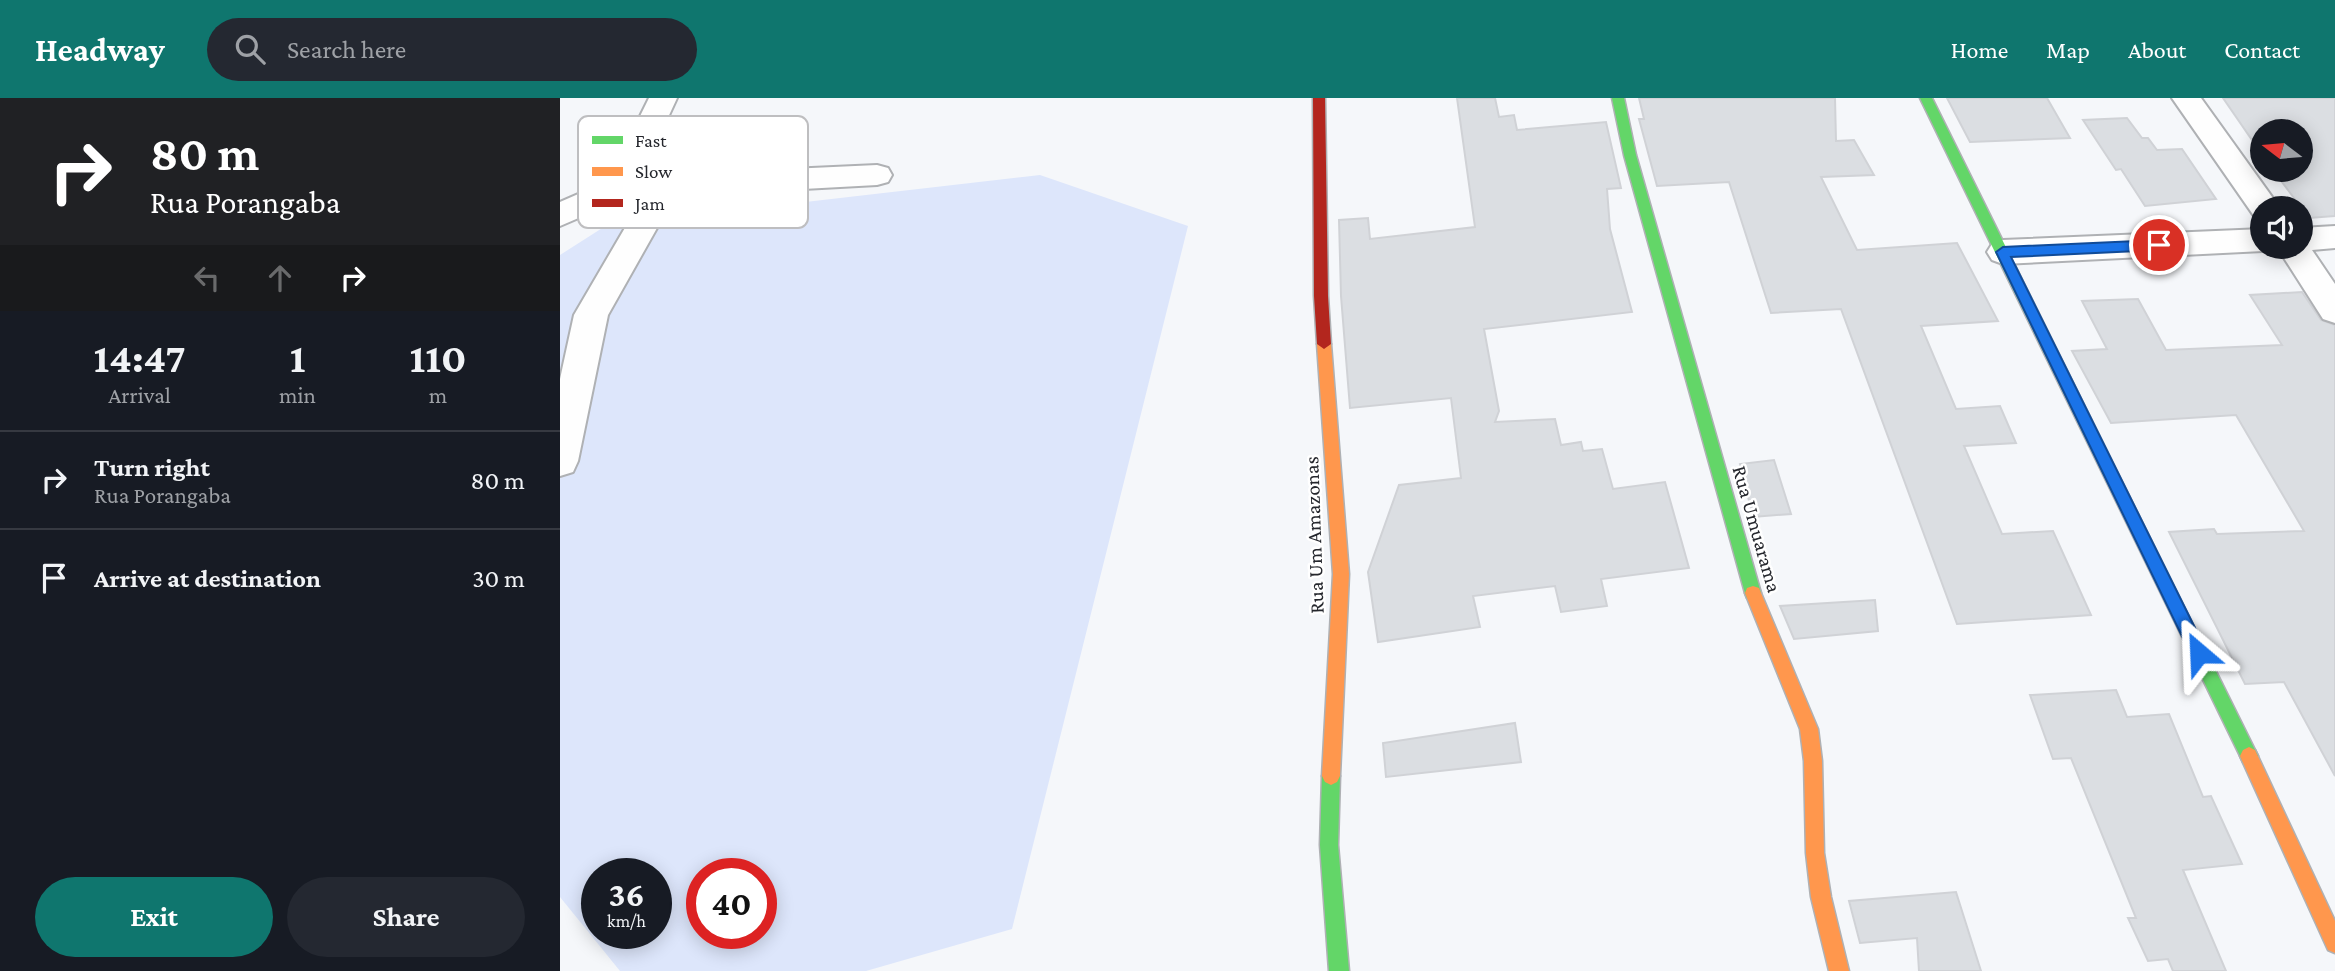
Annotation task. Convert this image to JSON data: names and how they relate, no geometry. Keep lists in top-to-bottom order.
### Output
{
  "streets": {
    "street": ["Rua Umuarama", "Rua Um Amazonas"]
  },
  "legend": ["Fast", "Slow", "Jam"],
  "north": "left",
  "page": {
    "header": "Headway",
    "search": "Search here",
    "nav": [
      "Home",
      "Map",
      "About",
      "Contact"
    ],
    "turn": ["80 m", "Rua Porangaba"],
    "eta": [
      "14:47",
      "Arrival",
      "1",
      "min",
      "110",
      "m"
    ],
    "list": [
      {
        "name": "Turn right",
        "note": "Rua Porangaba",
        "value": "80 m"
      },
      {
        "name": "Arrive at destination",
        "value": "30 m"
      }
    ],
    "speed": "36 km/h",
    "limit": "40",
    "buttons": ["Exit", "Share"]
  }
}
